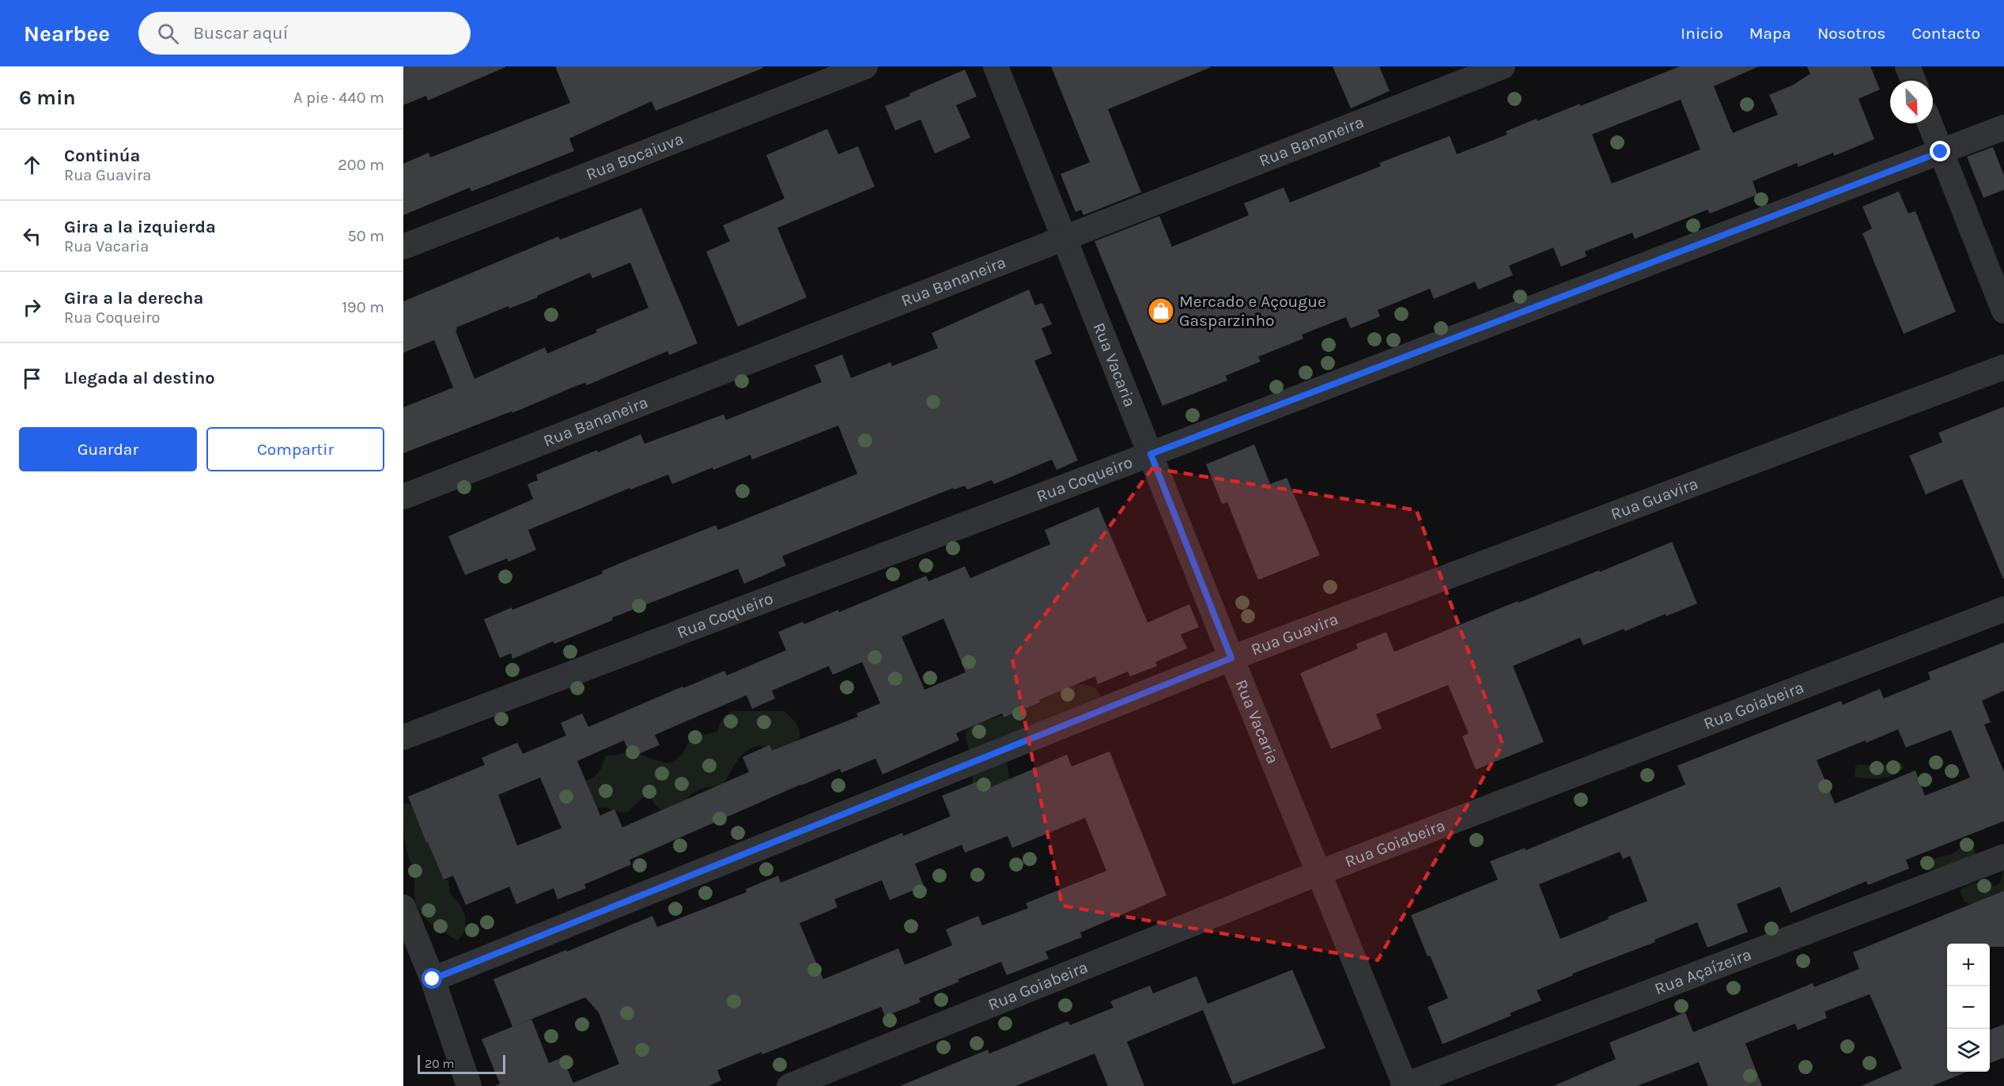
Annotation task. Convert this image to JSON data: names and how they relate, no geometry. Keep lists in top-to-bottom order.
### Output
{
  "streets": {
    "street": [
      "Rua Bananeira",
      "Rua Bocaiuva",
      "Rua Vacaria",
      "Rua Coqueiro",
      "Rua Guavira",
      "Rua Goiabeira",
      "Rua Açaízeira"
    ]
  },
  "crossings": [
    ["Rua Bananeira", "Rua Vacaria"],
    ["Rua Vacaria", "Rua Coqueiro"],
    ["Rua Vacaria", "Rua Guavira"],
    ["Rua Vacaria", "Rua Goiabeira"],
    ["Rua Vacaria", "Rua Açaízeira"]
  ],
  "places": {
    "shop": ["Mercado e Açougue Gasparzinho"]
  },
  "scale_bar": "20 m",
  "north": "bottom right",
  "page": {
    "header": "Nearbee",
    "search": "Buscar aquí",
    "nav": [
      "Inicio",
      "Mapa",
      "Nosotros",
      "Contacto"
    ],
    "heading": ["6 min", "A pie · 440 m"],
    "list": [
      ["Continúa", "Rua Guavira", "200 m"],
      ["Gira a la izquierda", "Rua Vacaria", "50 m"],
      ["Gira a la derecha", "Rua Coqueiro", "190 m"],
      "Llegada al destino"
    ],
    "buttons": ["Guardar", "Compartir"],
    "map_buttons": ["+", "−"],
    "scale": "20 m"
  }
}
